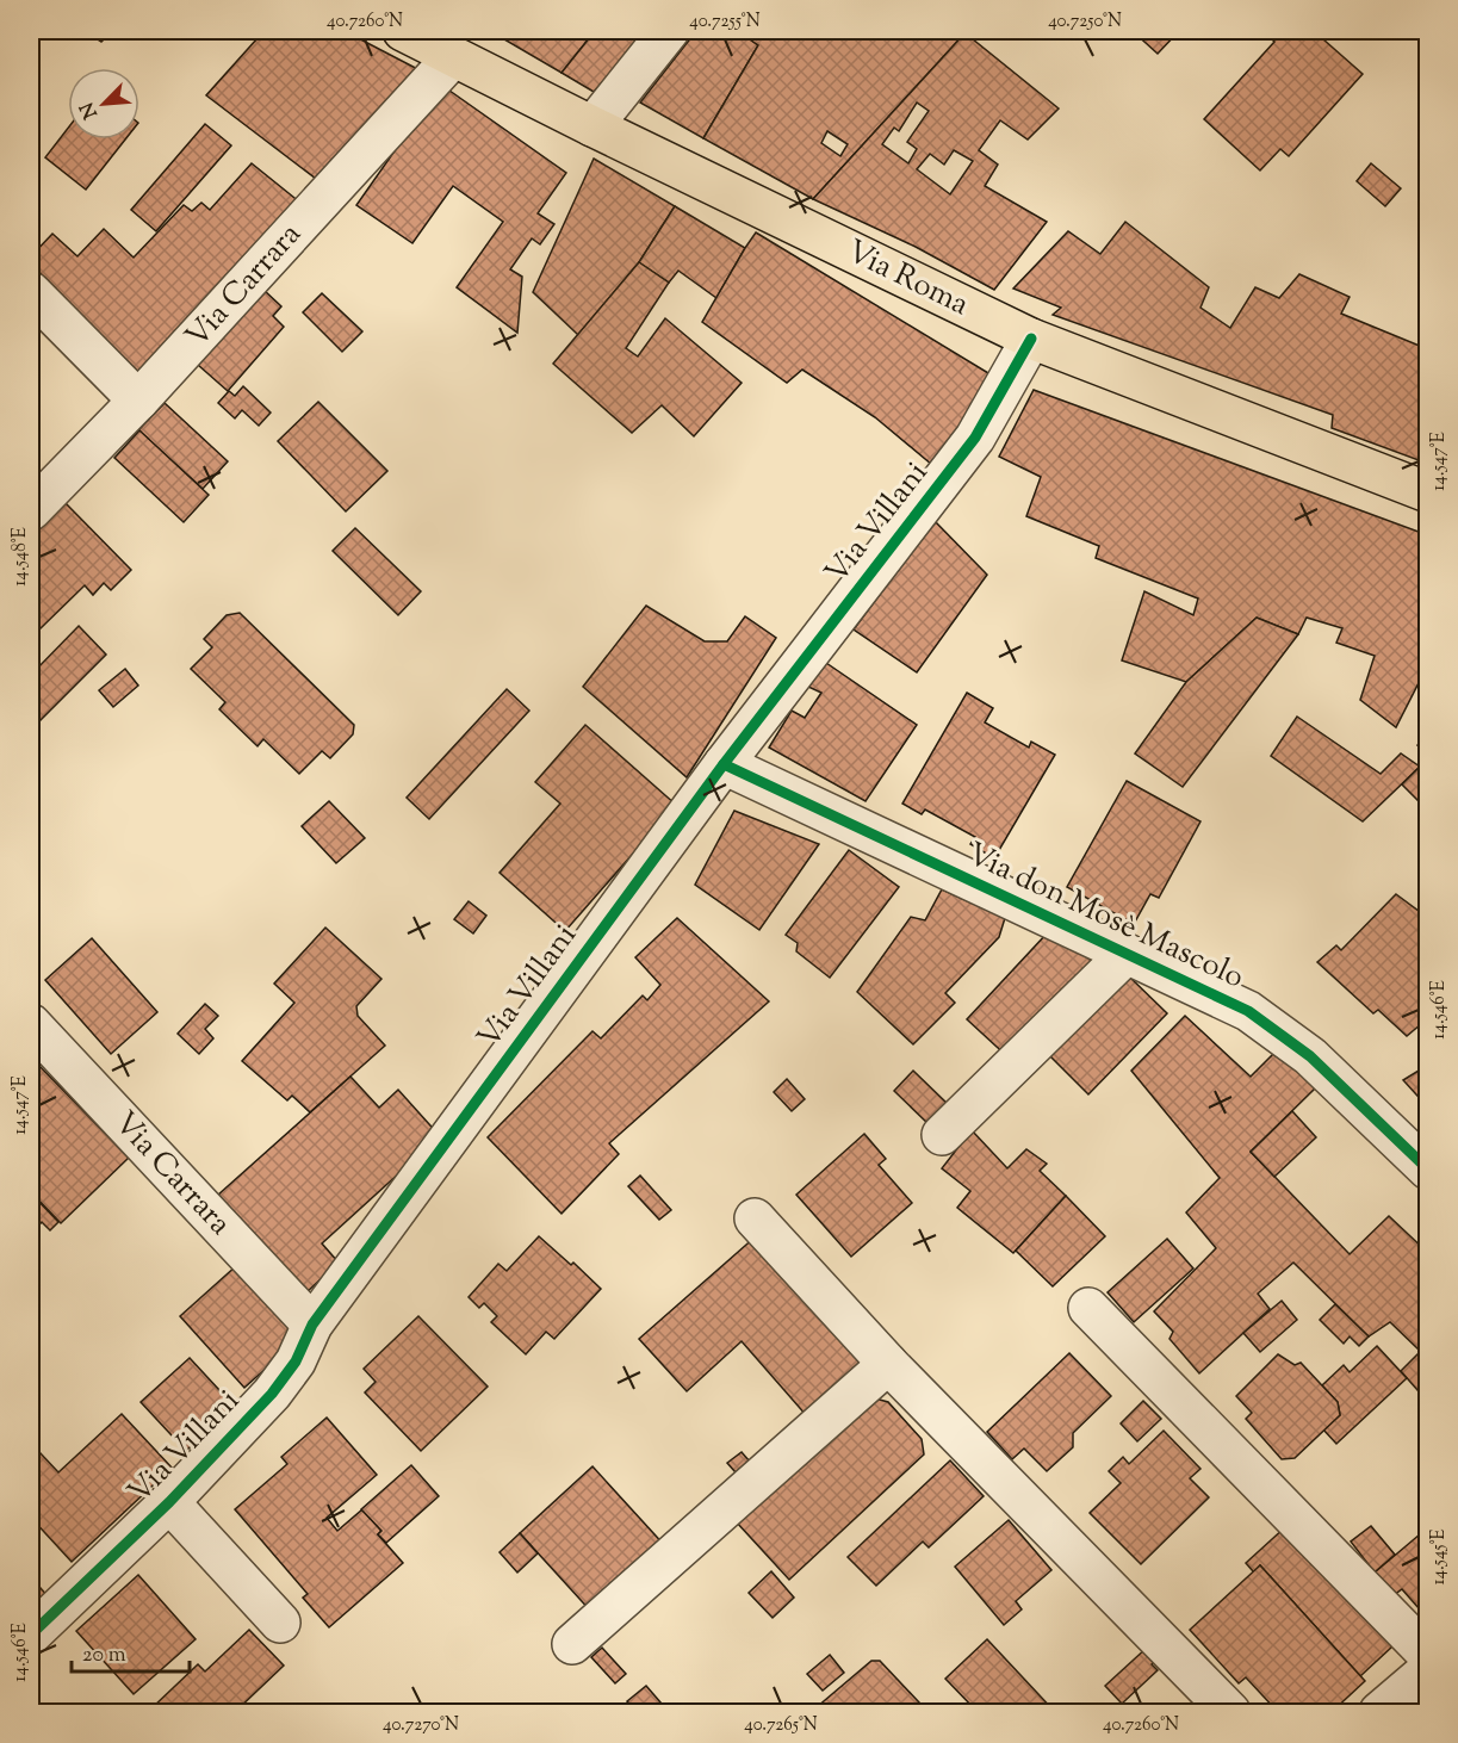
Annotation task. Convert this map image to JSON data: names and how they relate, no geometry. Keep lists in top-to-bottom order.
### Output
{
  "streets": {
    "main road": ["Via Roma"],
    "street": ["Via Carrara", "Via Villani", "Via don Mosè Mascolo"]
  },
  "crossings": [
    ["Via Roma", "Via Carrara"],
    ["Via Roma", "Via Villani"],
    ["Via Carrara", "Via Villani"],
    ["Via Villani", "Via don Mosè Mascolo"]
  ],
  "scale_bar": "20 m",
  "north": "bottom left",
  "coordinates": [
    "40.7260°N",
    "40.7255°N",
    "40.7250°N",
    "14.547°E",
    "14.548°E",
    "14.546°E",
    "14.545°E",
    "40.7270°N",
    "40.7265°N"
  ]
}
